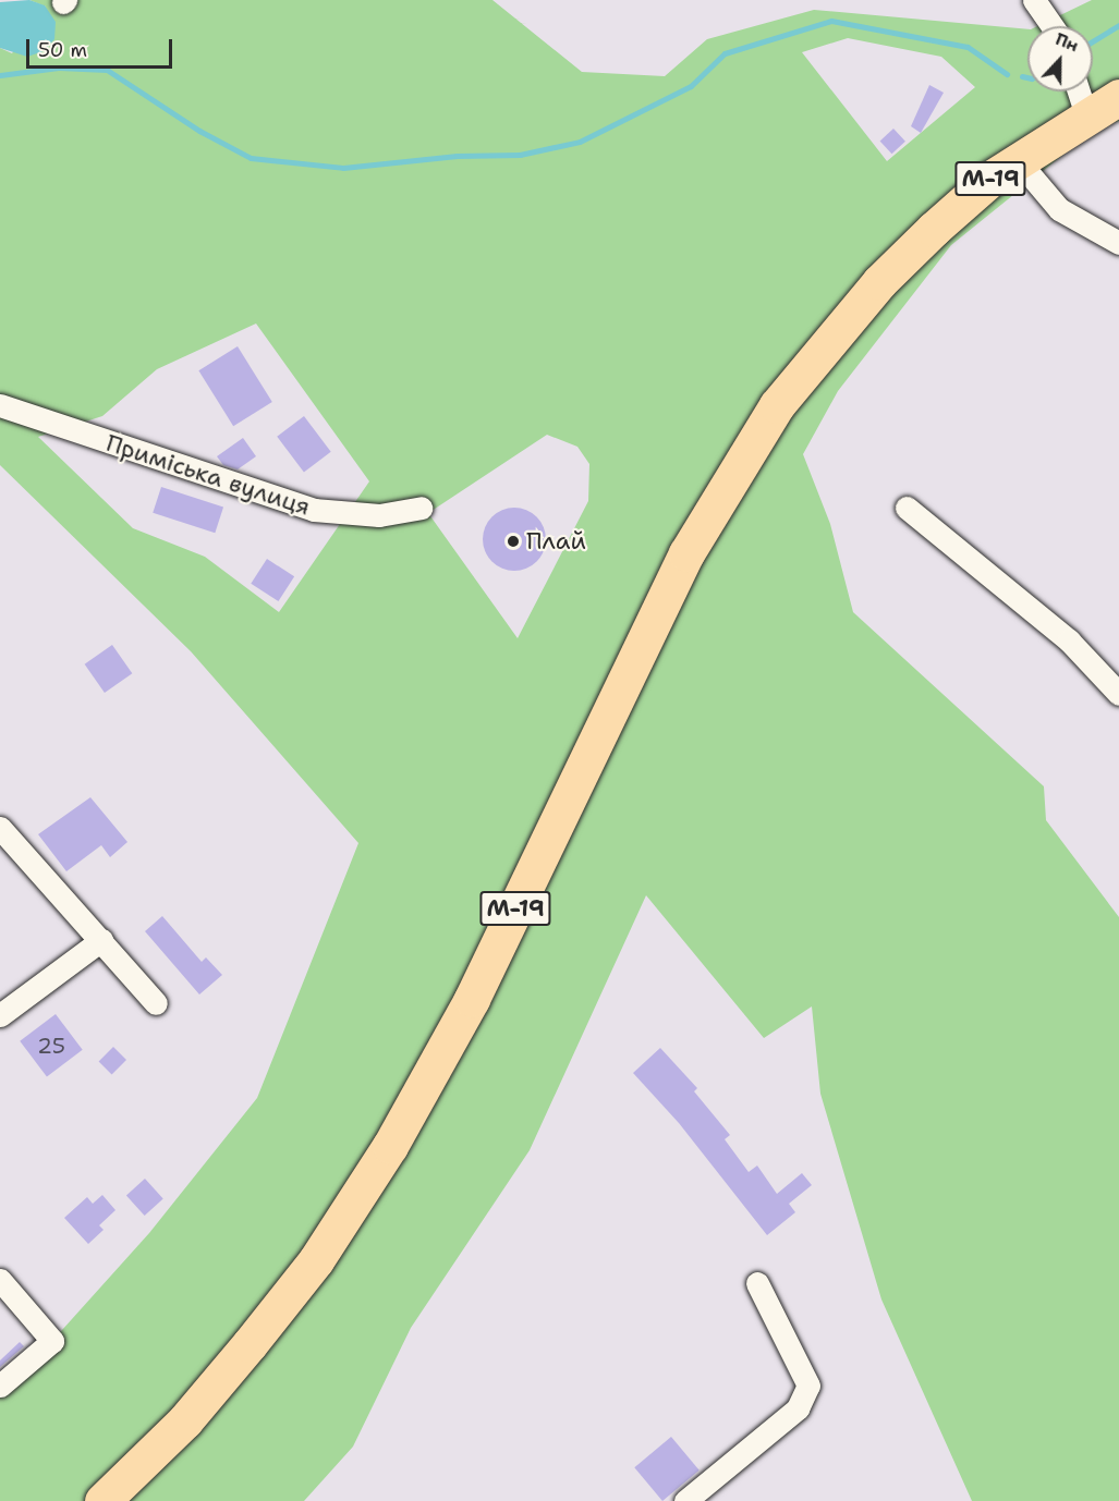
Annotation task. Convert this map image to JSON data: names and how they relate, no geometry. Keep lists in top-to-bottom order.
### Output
{
  "streets": {
    "highway": ["М-19"],
    "street": ["Приміська вулиця"]
  },
  "places": ["Плай"],
  "house_numbers": ["25"],
  "scale_bar": "50 m",
  "north": "top"
}
